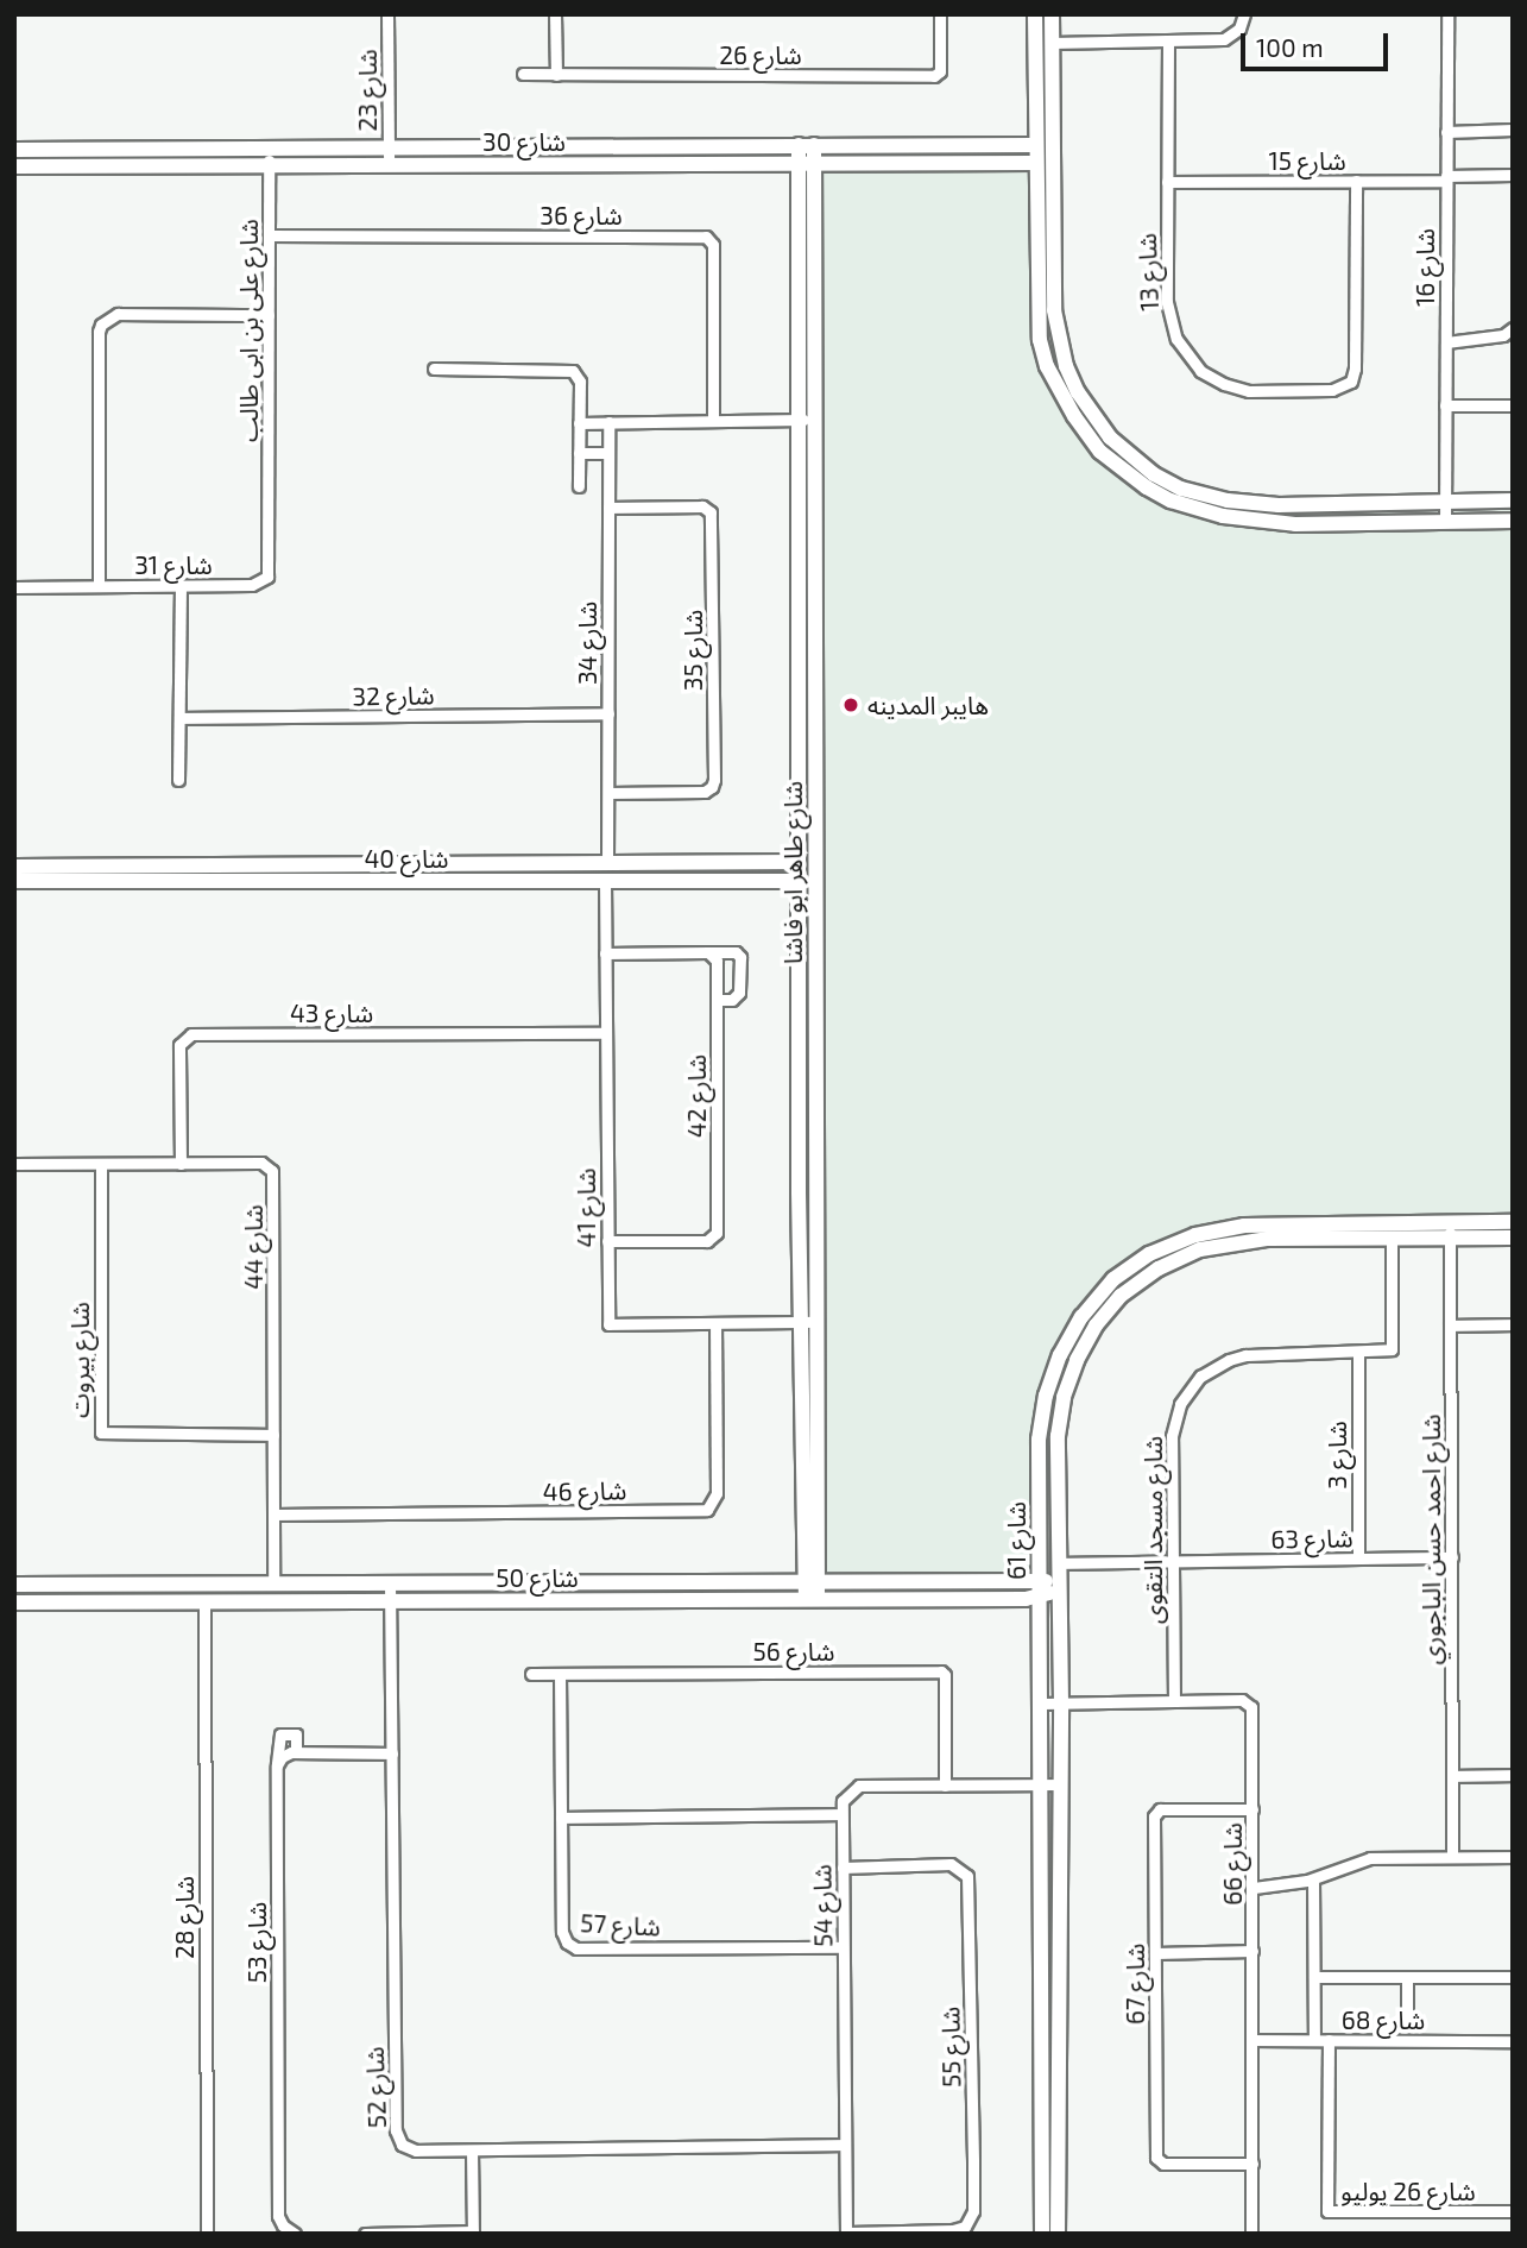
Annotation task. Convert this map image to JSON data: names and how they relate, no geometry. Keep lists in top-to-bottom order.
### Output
{
  "streets": {
    "street": [
      "شارع 26",
      "شارع 23",
      "شارع 30",
      "شارع 15",
      "شارع 36",
      "شارع 16",
      "شارع 13",
      "شارع على بن ابى طالب",
      "شارع 31",
      "شارع 34",
      "شارع 35",
      "شارع 32",
      "شارع 40",
      "شارع طاهر ابو فاشا",
      "شارع 43",
      "شارع 42",
      "شارع 41",
      "شارع 44",
      "شارع بيروت",
      "شارع 3",
      "شارع 46",
      "شارع مسجد التقوى",
      "شارع 63",
      "شارع احمد حسن الباجوري",
      "شارع 61",
      "شارع 50",
      "شارع 56",
      "شارع 66",
      "شارع 54",
      "شارع 28",
      "شارع 57",
      "شارع 53",
      "شارع 67",
      "شارع 68",
      "شارع 55",
      "شارع 52",
      "شارع 26 يوليو"
    ]
  },
  "crossings": [
    ["شارع 23", "شارع 30"],
    ["شارع 30", "شارع على بن ابى طالب"],
    ["شارع 30", "شارع طاهر ابو فاشا"],
    ["شارع 15", "شارع 16"],
    ["شارع 15", "شارع 13"],
    ["شارع 36", "شارع على بن ابى طالب"],
    ["شارع على بن ابى طالب", "شارع 31"],
    ["شارع 34", "شارع 35"],
    ["شارع 34", "شارع 32"],
    ["شارع 34", "شارع 40"],
    ["شارع 40", "شارع طاهر ابو فاشا"],
    ["شارع 40", "شارع 41"],
    ["شارع طاهر ابو فاشا", "شارع 41"],
    ["شارع طاهر ابو فاشا", "شارع 50"],
    ["شارع 43", "شارع 41"],
    ["شارع 43", "شارع 44"],
    ["شارع 42", "شارع 41"],
    ["شارع 41", "شارع 46"],
    ["شارع 44", "شارع بيروت"],
    ["شارع 44", "شارع 46"],
    ["شارع 44", "شارع 50"],
    ["شارع 3", "شارع مسجد التقوى"],
    ["شارع 3", "شارع 63"],
    ["شارع مسجد التقوى", "شارع 63"],
    ["شارع مسجد التقوى", "شارع 61"],
    ["شارع مسجد التقوى", "شارع 66"],
    ["شارع 63", "شارع احمد حسن الباجوري"],
    ["شارع 63", "شارع 61"],
    ["شارع احمد حسن الباجوري", "شارع 61"],
    ["شارع 61", "شارع 50"],
    ["شارع 61", "شارع 66"],
    ["شارع 50", "شارع 28"],
    ["شارع 50", "شارع 52"],
    ["شارع 56", "شارع 57"],
    ["شارع 66", "شارع 67"],
    ["شارع 66", "شارع 68"],
    ["شارع 54", "شارع 57"],
    ["شارع 54", "شارع 55"],
    ["شارع 54", "شارع 52"],
    ["شارع 68", "شارع 26 يوليو"]
  ],
  "places": ["هايبر المدينه"],
  "scale_bar": "100 m"
}
